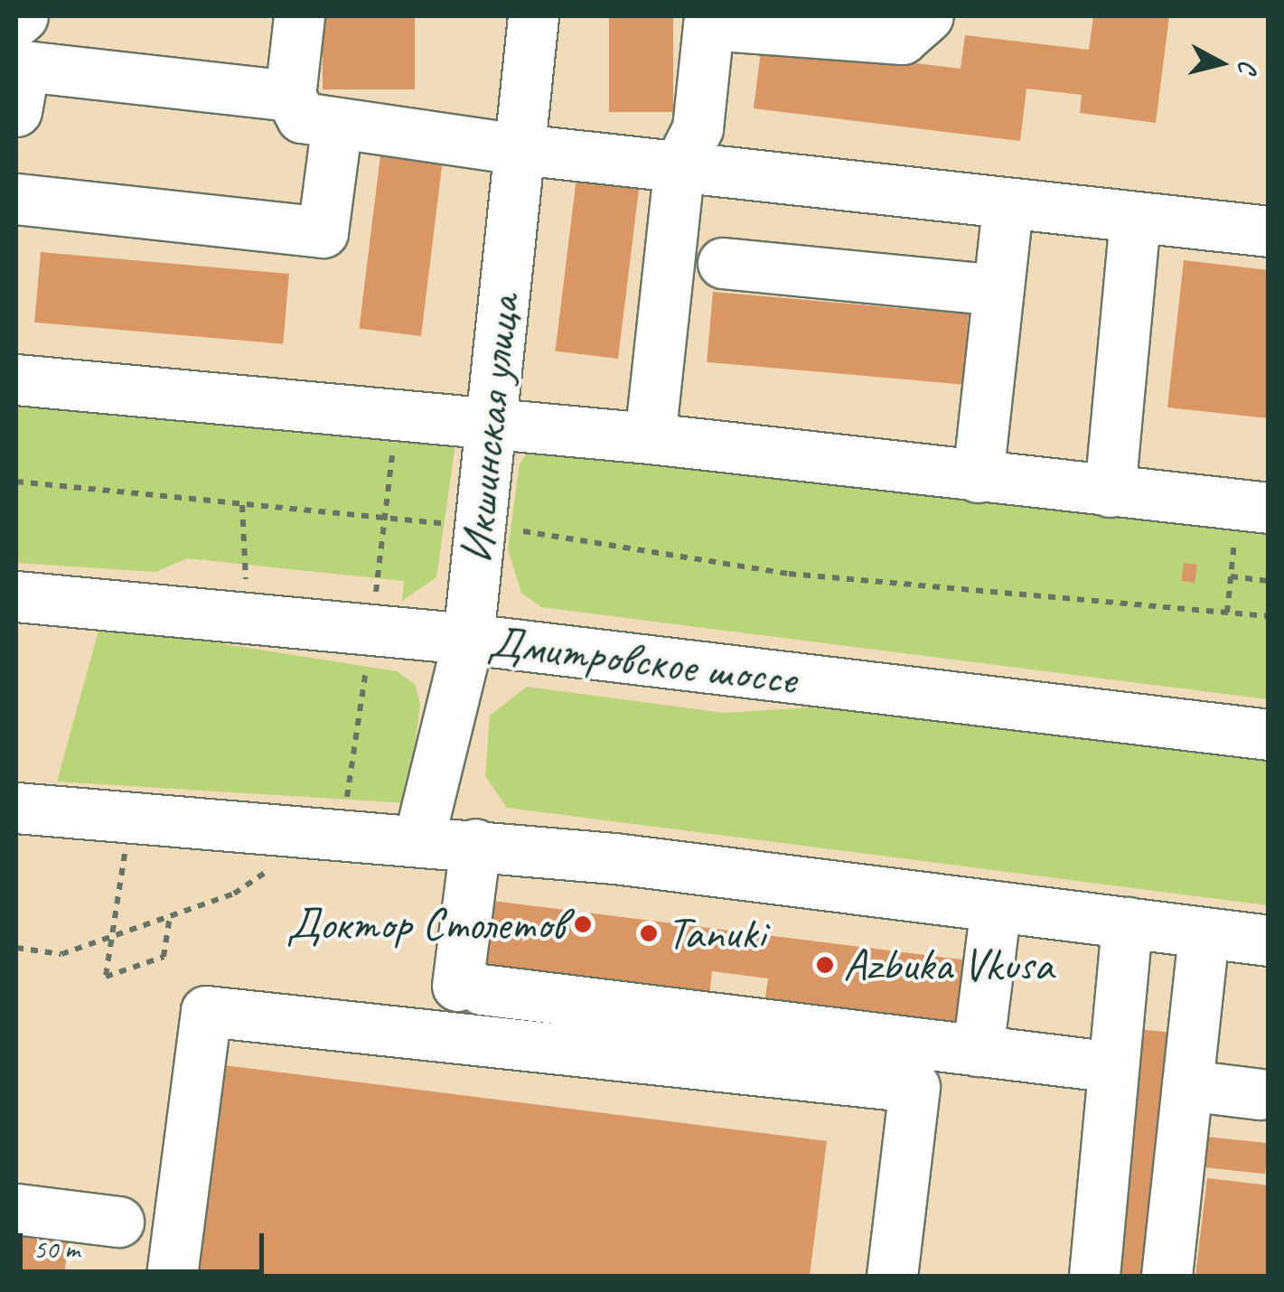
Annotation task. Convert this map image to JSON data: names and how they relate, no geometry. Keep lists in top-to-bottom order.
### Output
{
  "streets": {
    "main road": ["Икшинская улица", "Дмитровское шоссе"]
  },
  "crossings": [
    ["Икшинская улица", "Дмитровское шоссе"]
  ],
  "places": ["Доктор Столетов", "Tanuki", "Azbuka Vkusa"],
  "scale_bar": "50 m",
  "north": "right"
}
